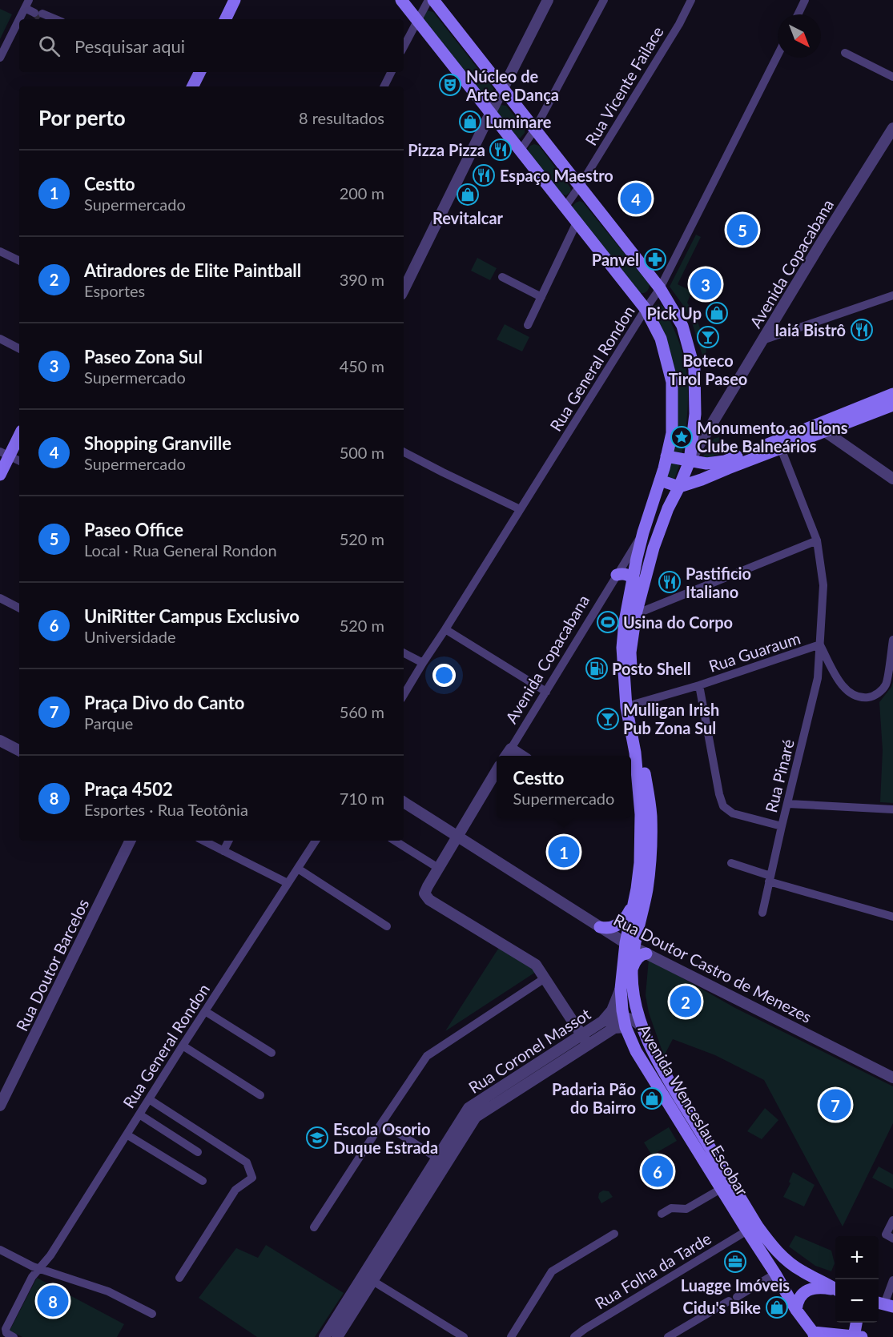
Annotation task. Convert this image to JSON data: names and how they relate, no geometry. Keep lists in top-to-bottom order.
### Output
{
  "streets": {
    "main road": ["Avenida Wenceslau Escobar"],
    "street": [
      "Rua Vicente Failace",
      "Avenida Copacabana",
      "Rua General Rondon",
      "Rua Guaraum",
      "Rua Pinaré",
      "Rua Doutor Barcelos",
      "Rua Doutor Castro de Menezes",
      "Rua Coronel Massot",
      "Rua Folha da Tarde"
    ]
  },
  "crossings": [
    ["Rua Vicente Failace", "Avenida Wenceslau Escobar"],
    ["Avenida Copacabana", "Avenida Wenceslau Escobar"],
    ["Rua General Rondon", "Avenida Wenceslau Escobar"],
    ["Rua Guaraum", "Rua Pinaré"],
    ["Rua Guaraum", "Avenida Wenceslau Escobar"],
    ["Rua Doutor Castro de Menezes", "Avenida Wenceslau Escobar"],
    ["Rua Coronel Massot", "Avenida Wenceslau Escobar"],
    ["Avenida Wenceslau Escobar", "Rua Folha da Tarde"]
  ],
  "places": {
    "theatre": ["Núcleo de Arte e Dança"],
    "shop": [
      "Luminare",
      "Revitalcar",
      "Pick Up",
      "Padaria Pão do Bairro",
      "Cidu's Bike"
    ],
    "restaurant": [
      "Pizza Pizza",
      "Espaço Maestro",
      "Iaiá Bistrô",
      "Pastificio Italiano"
    ],
    "pharmacy": ["Panvel"],
    "bar": ["Boteco Tirol Paseo", "Mulligan Irish Pub Zona Sul"],
    "place": ["Monumento ao Lions Clube Balneários"],
    "sports": ["Usina do Corpo"],
    "fuel station": ["Posto Shell"],
    "school or university": ["Escola Osorio Duque Estrada"],
    "office": ["Luagge Imóveis"]
  },
  "north": "bottom right",
  "page": {
    "search": "Pesquisar aqui",
    "heading": ["Por perto", "8 resultados"],
    "list": [
      {
        "mark": "1",
        "name": "Cestto",
        "note": "Supermercado",
        "value": "200 m"
      },
      {
        "mark": "2",
        "name": "Atiradores de Elite Paintball",
        "note": "Esportes",
        "value": "390 m"
      },
      {
        "mark": "3",
        "name": "Paseo Zona Sul",
        "note": "Supermercado",
        "value": "450 m"
      },
      {
        "mark": "4",
        "name": "Shopping Granville",
        "note": "Supermercado",
        "value": "500 m"
      },
      {
        "mark": "5",
        "name": "Paseo Office",
        "note": "Local · Rua General Rondon",
        "value": "520 m"
      },
      {
        "mark": "6",
        "name": "UniRitter Campus Exclusivo",
        "note": "Universidade",
        "value": "520 m"
      },
      {
        "mark": "7",
        "name": "Praça Divo do Canto",
        "note": "Parque",
        "value": "560 m"
      },
      {
        "mark": "8",
        "name": "Praça 4502",
        "note": "Esportes · Rua Teotônia",
        "value": "710 m"
      }
    ],
    "pins": [
      "4",
      "5",
      "3",
      "1",
      "2",
      "7",
      "6",
      "8"
    ],
    "popup": ["Cestto", "Supermercado"],
    "map_buttons": ["+", "−"]
  }
}
